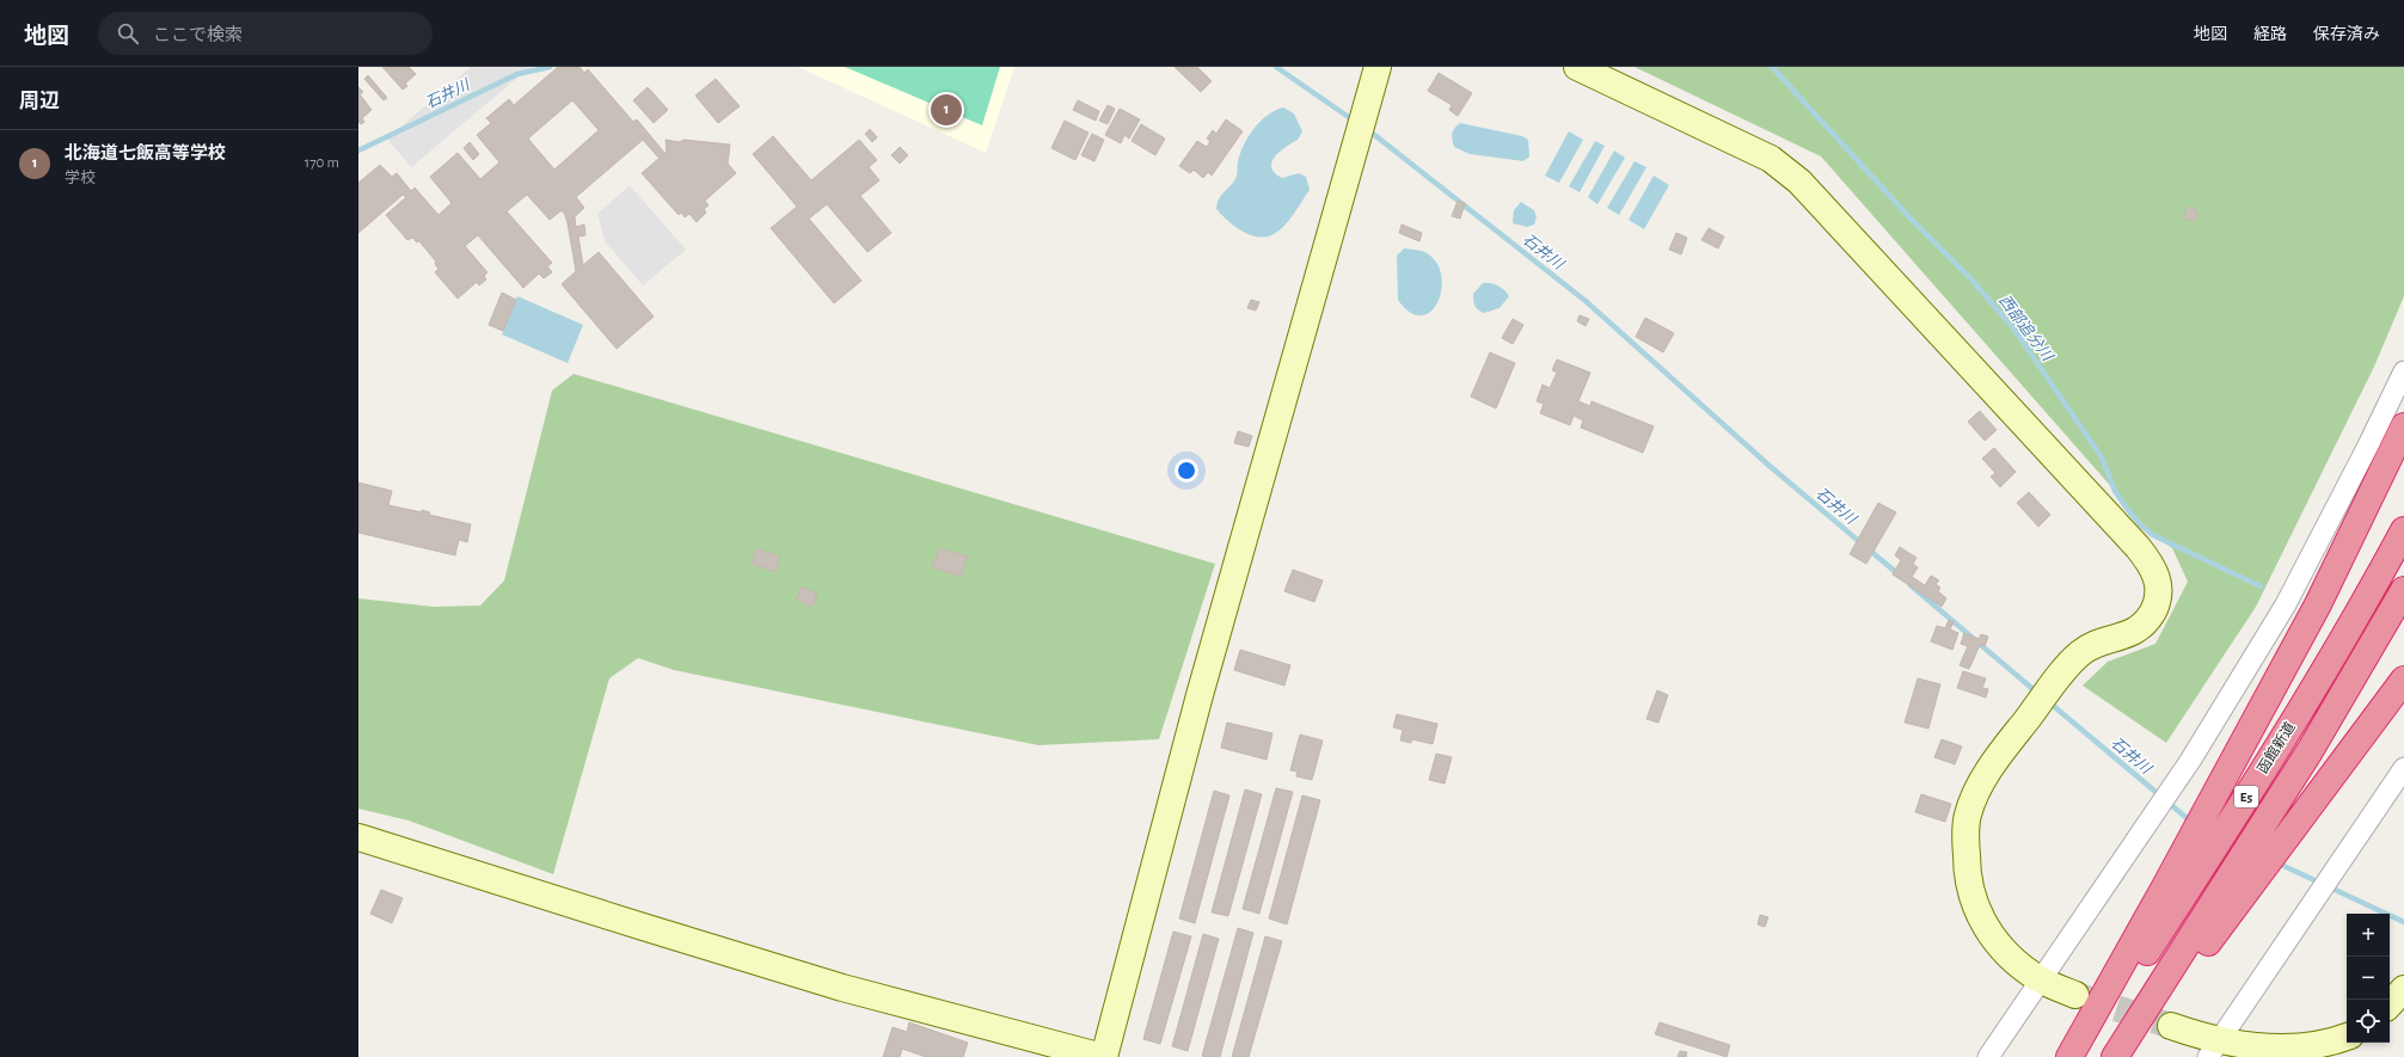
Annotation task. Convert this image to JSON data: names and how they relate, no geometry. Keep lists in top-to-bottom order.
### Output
{
  "streets": {
    "highway": ["函館新道", "E5"]
  },
  "water": ["石井川", "西部追分川"],
  "page": {
    "header": "地図",
    "search": "ここで検索",
    "nav": ["地図", "経路", "保存済み"],
    "heading": "周辺",
    "pins": "1",
    "list": [
      {
        "mark": "1",
        "name": "北海道七飯高等学校",
        "note": "学校",
        "value": "170 m"
      }
    ],
    "map_buttons": ["+", "−"]
  }
}
